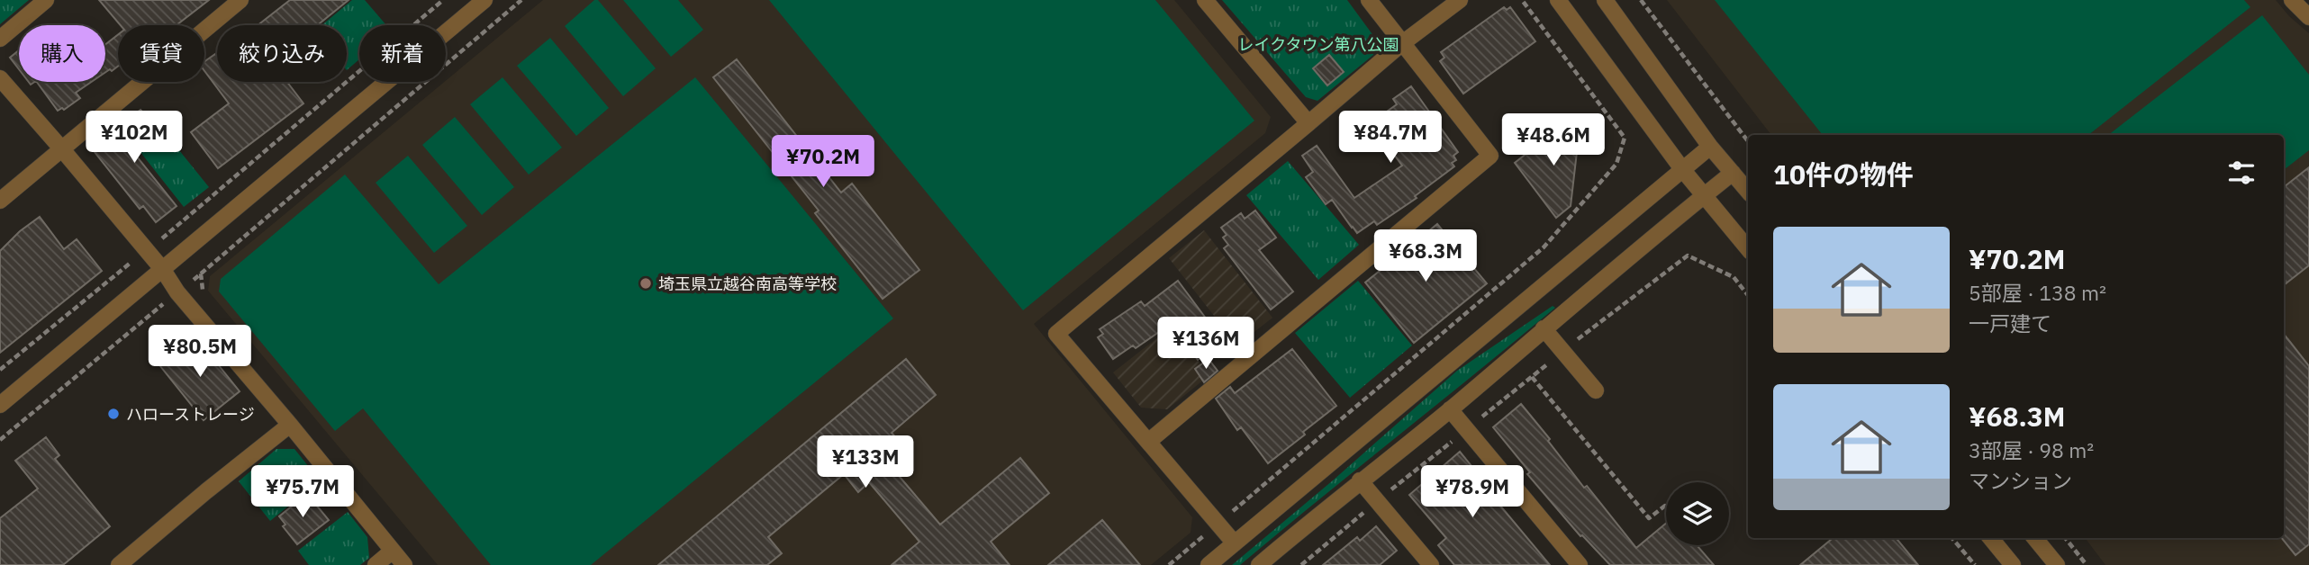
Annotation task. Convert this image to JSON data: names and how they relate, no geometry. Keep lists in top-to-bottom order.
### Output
{
  "parks": ["レイクタウン第八公園"],
  "places": ["埼玉県立越谷南高等学校", "ハローストレージ"],
  "page": {
    "chip": [
      "購入",
      "賃貸",
      "絞り込み",
      "新着"
    ],
    "price": [
      "¥102M",
      "¥84.7M",
      "¥48.6M",
      "¥70.2M",
      "¥68.3M",
      "¥136M",
      "¥80.5M",
      "¥133M",
      "¥75.7M",
      "¥78.9M"
    ],
    "heading": "10件の物件",
    "list": [
      {
        "name": "¥70.2M",
        "note": "5部屋 · 138 m² · 一戸建て"
      },
      {
        "name": "¥68.3M",
        "note": "3部屋 · 98 m² · マンション"
      }
    ]
  }
}
